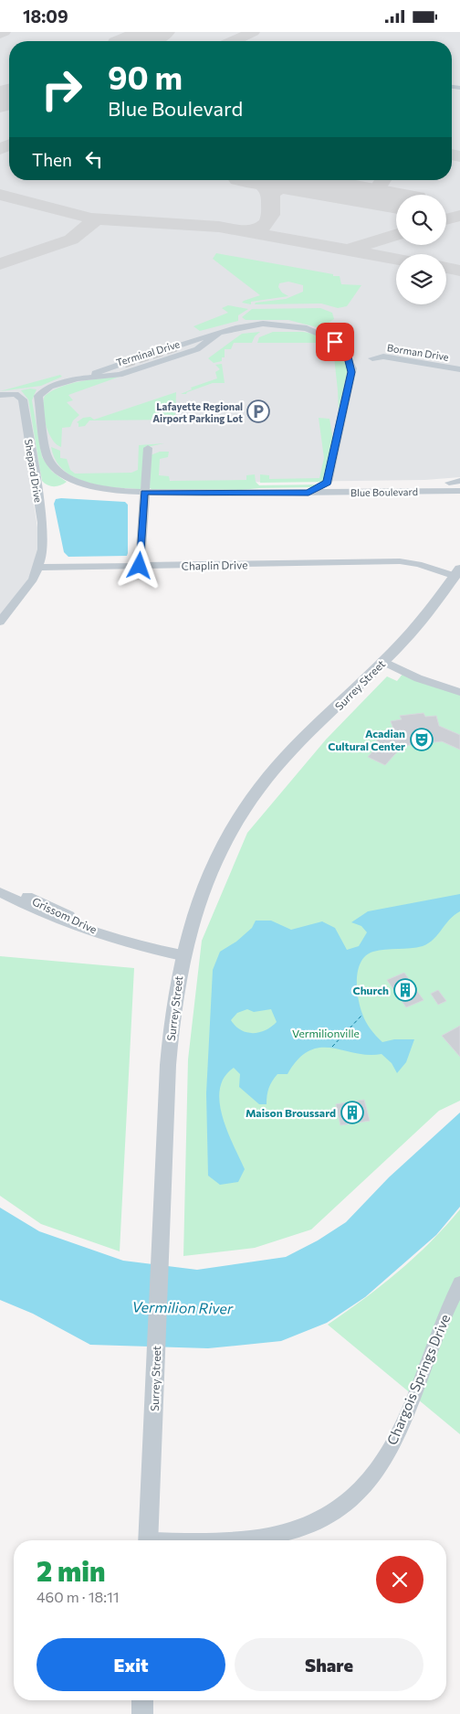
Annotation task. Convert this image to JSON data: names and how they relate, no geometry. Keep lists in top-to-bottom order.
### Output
{
  "streets": {
    "street": [
      "Borman Drive",
      "Terminal Drive",
      "Shepard Drive",
      "Blue Boulevard",
      "Chaplin Drive",
      "Surrey Street",
      "Grissom Drive",
      "Chargois Springs Drive"
    ]
  },
  "crossings": [
    ["Terminal Drive", "Blue Boulevard"],
    ["Shepard Drive", "Chaplin Drive"],
    ["Chaplin Drive", "Surrey Street"],
    ["Surrey Street", "Grissom Drive"]
  ],
  "water": ["Vermilion River"],
  "parks": ["Vermilionville"],
  "places": {
    "parking": ["Lafayette Regional Airport Parking Lot"],
    "theatre": ["Acadian Cultural Center"],
    "building": ["Church", "Maison Broussard"]
  },
  "page": {
    "status": "18:09",
    "turn": ["90 m", "Blue Boulevard"],
    "then": "Then",
    "heading": ["2 min", "460 m · 18:11"],
    "buttons": ["Exit", "Share"]
  }
}
